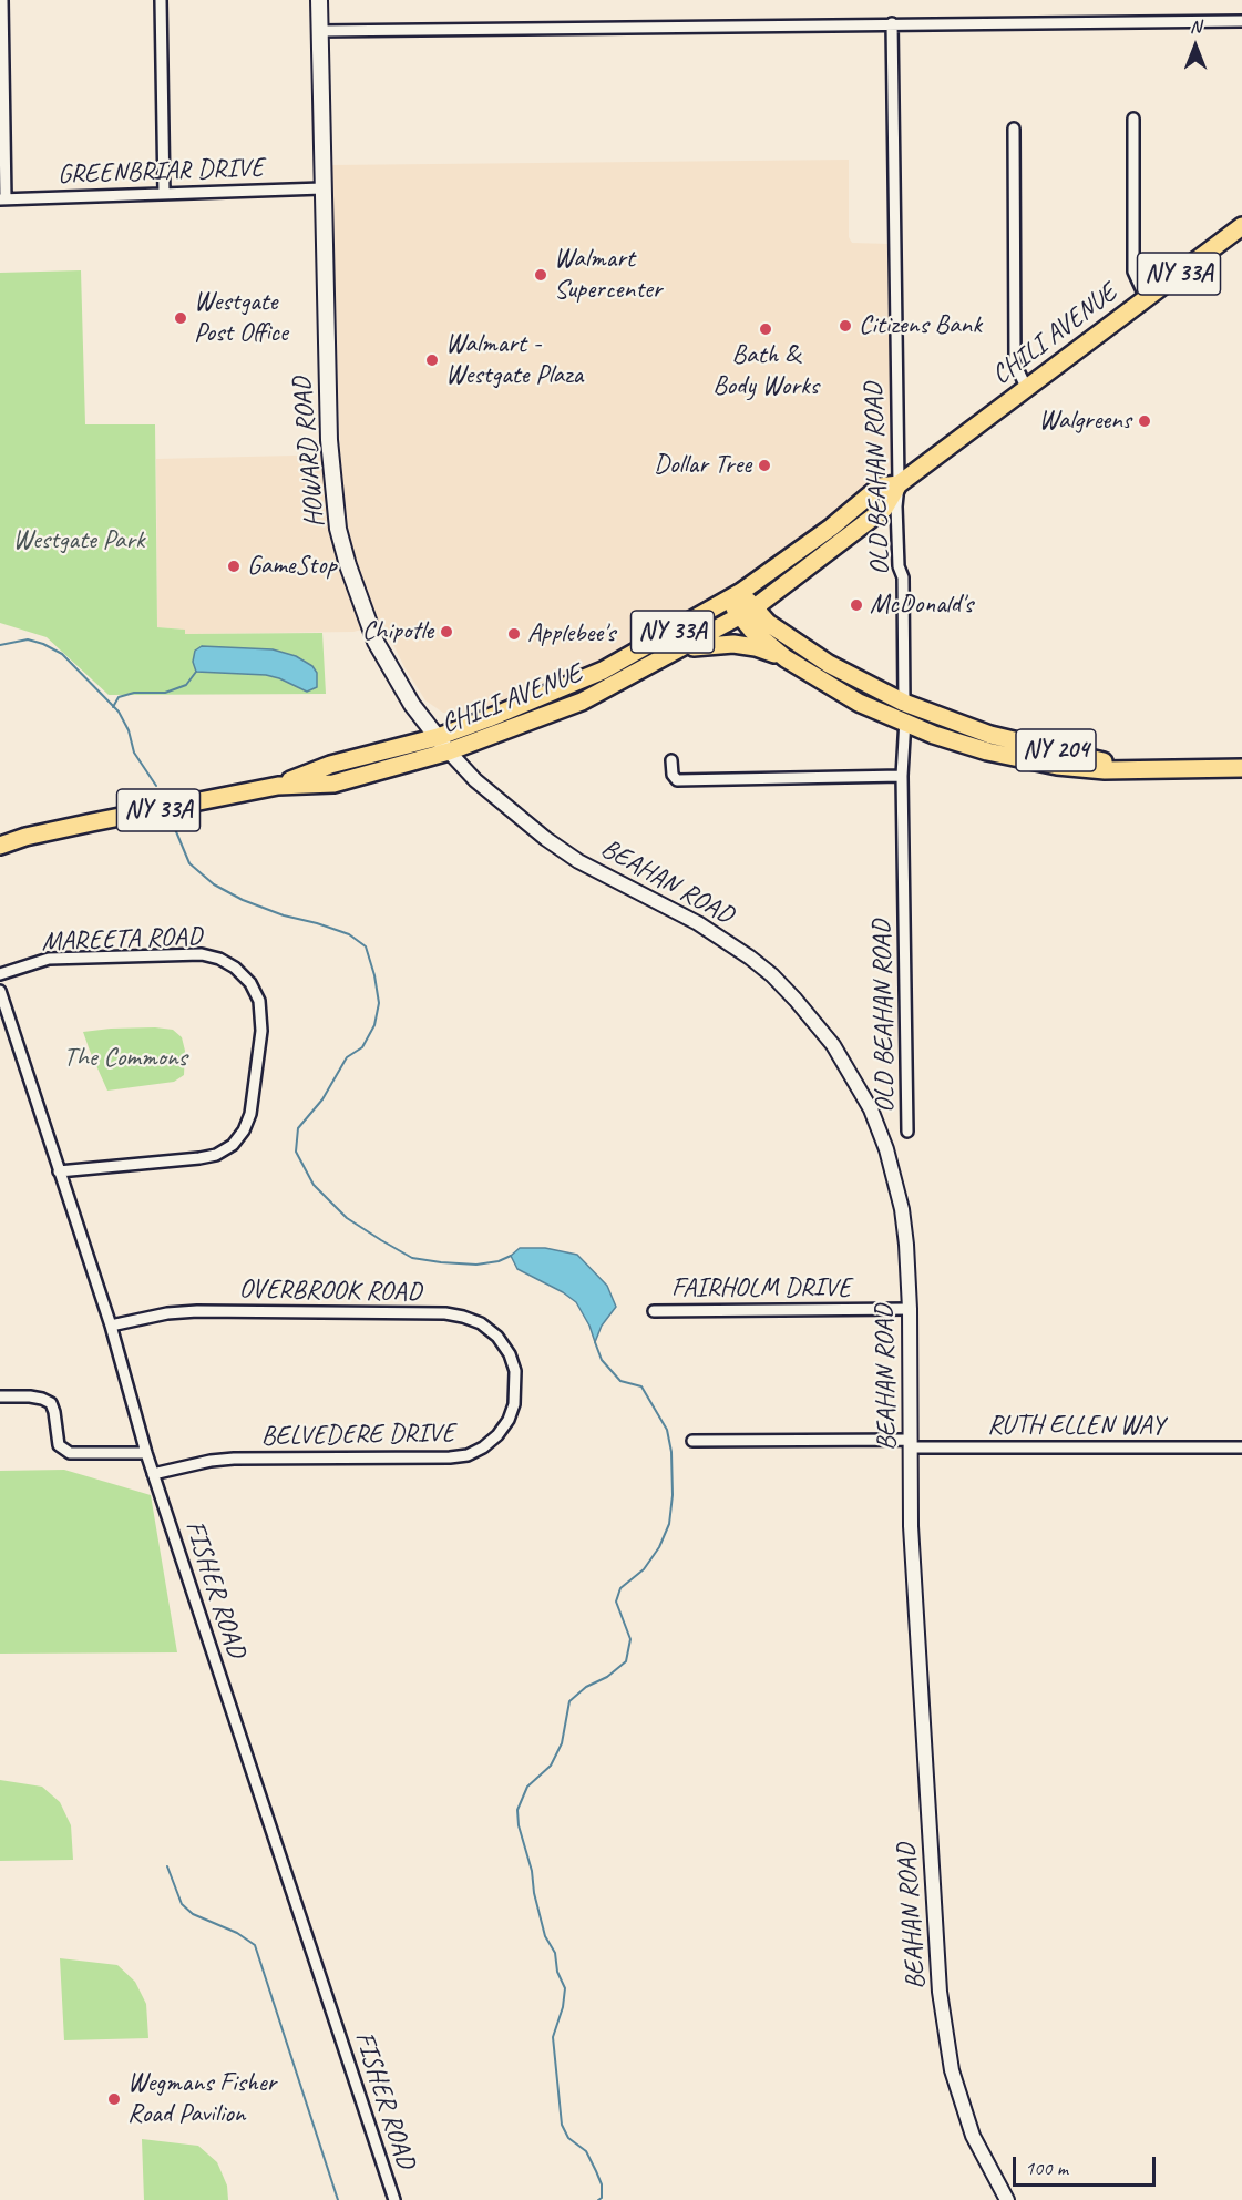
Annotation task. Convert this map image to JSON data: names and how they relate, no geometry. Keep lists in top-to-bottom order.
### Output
{
  "streets": {
    "main road": [
      "NY 33A",
      "CHILI AVENUE",
      "HOWARD ROAD",
      "NY 204"
    ],
    "street": [
      "GREENBRIAR DRIVE",
      "OLD BEAHAN ROAD",
      "BEAHAN ROAD",
      "MAREETA ROAD",
      "FAIRHOLM DRIVE",
      "OVERBROOK ROAD",
      "RUTH ELLEN WAY",
      "BELVEDERE DRIVE",
      "FISHER ROAD"
    ]
  },
  "crossings": [
    ["GREENBRIAR DRIVE", "HOWARD ROAD"],
    ["CHILI AVENUE", "HOWARD ROAD"],
    ["CHILI AVENUE", "OLD BEAHAN ROAD"],
    ["CHILI AVENUE", "NY 204"],
    ["CHILI AVENUE", "BEAHAN ROAD"],
    ["HOWARD ROAD", "BEAHAN ROAD"],
    ["OLD BEAHAN ROAD", "NY 204"],
    ["BEAHAN ROAD", "FAIRHOLM DRIVE"],
    ["BEAHAN ROAD", "RUTH ELLEN WAY"],
    ["MAREETA ROAD", "FISHER ROAD"],
    ["OVERBROOK ROAD", "BELVEDERE DRIVE"],
    ["OVERBROOK ROAD", "FISHER ROAD"],
    ["BELVEDERE DRIVE", "FISHER ROAD"]
  ],
  "parks": ["Westgate Park", "The Commons"],
  "places": [
    "Walmart Supercenter",
    "Westgate Post Office",
    "Citizens Bank",
    "Bath & Body Works",
    "Walmart - Westgate Plaza",
    "Walgreens",
    "Dollar Tree",
    "GameStop",
    "McDonald's",
    "Chipotle",
    "Applebee's",
    "Wegmans Fisher Road Pavilion"
  ],
  "scale_bar": "100 m",
  "north": "top"
}
